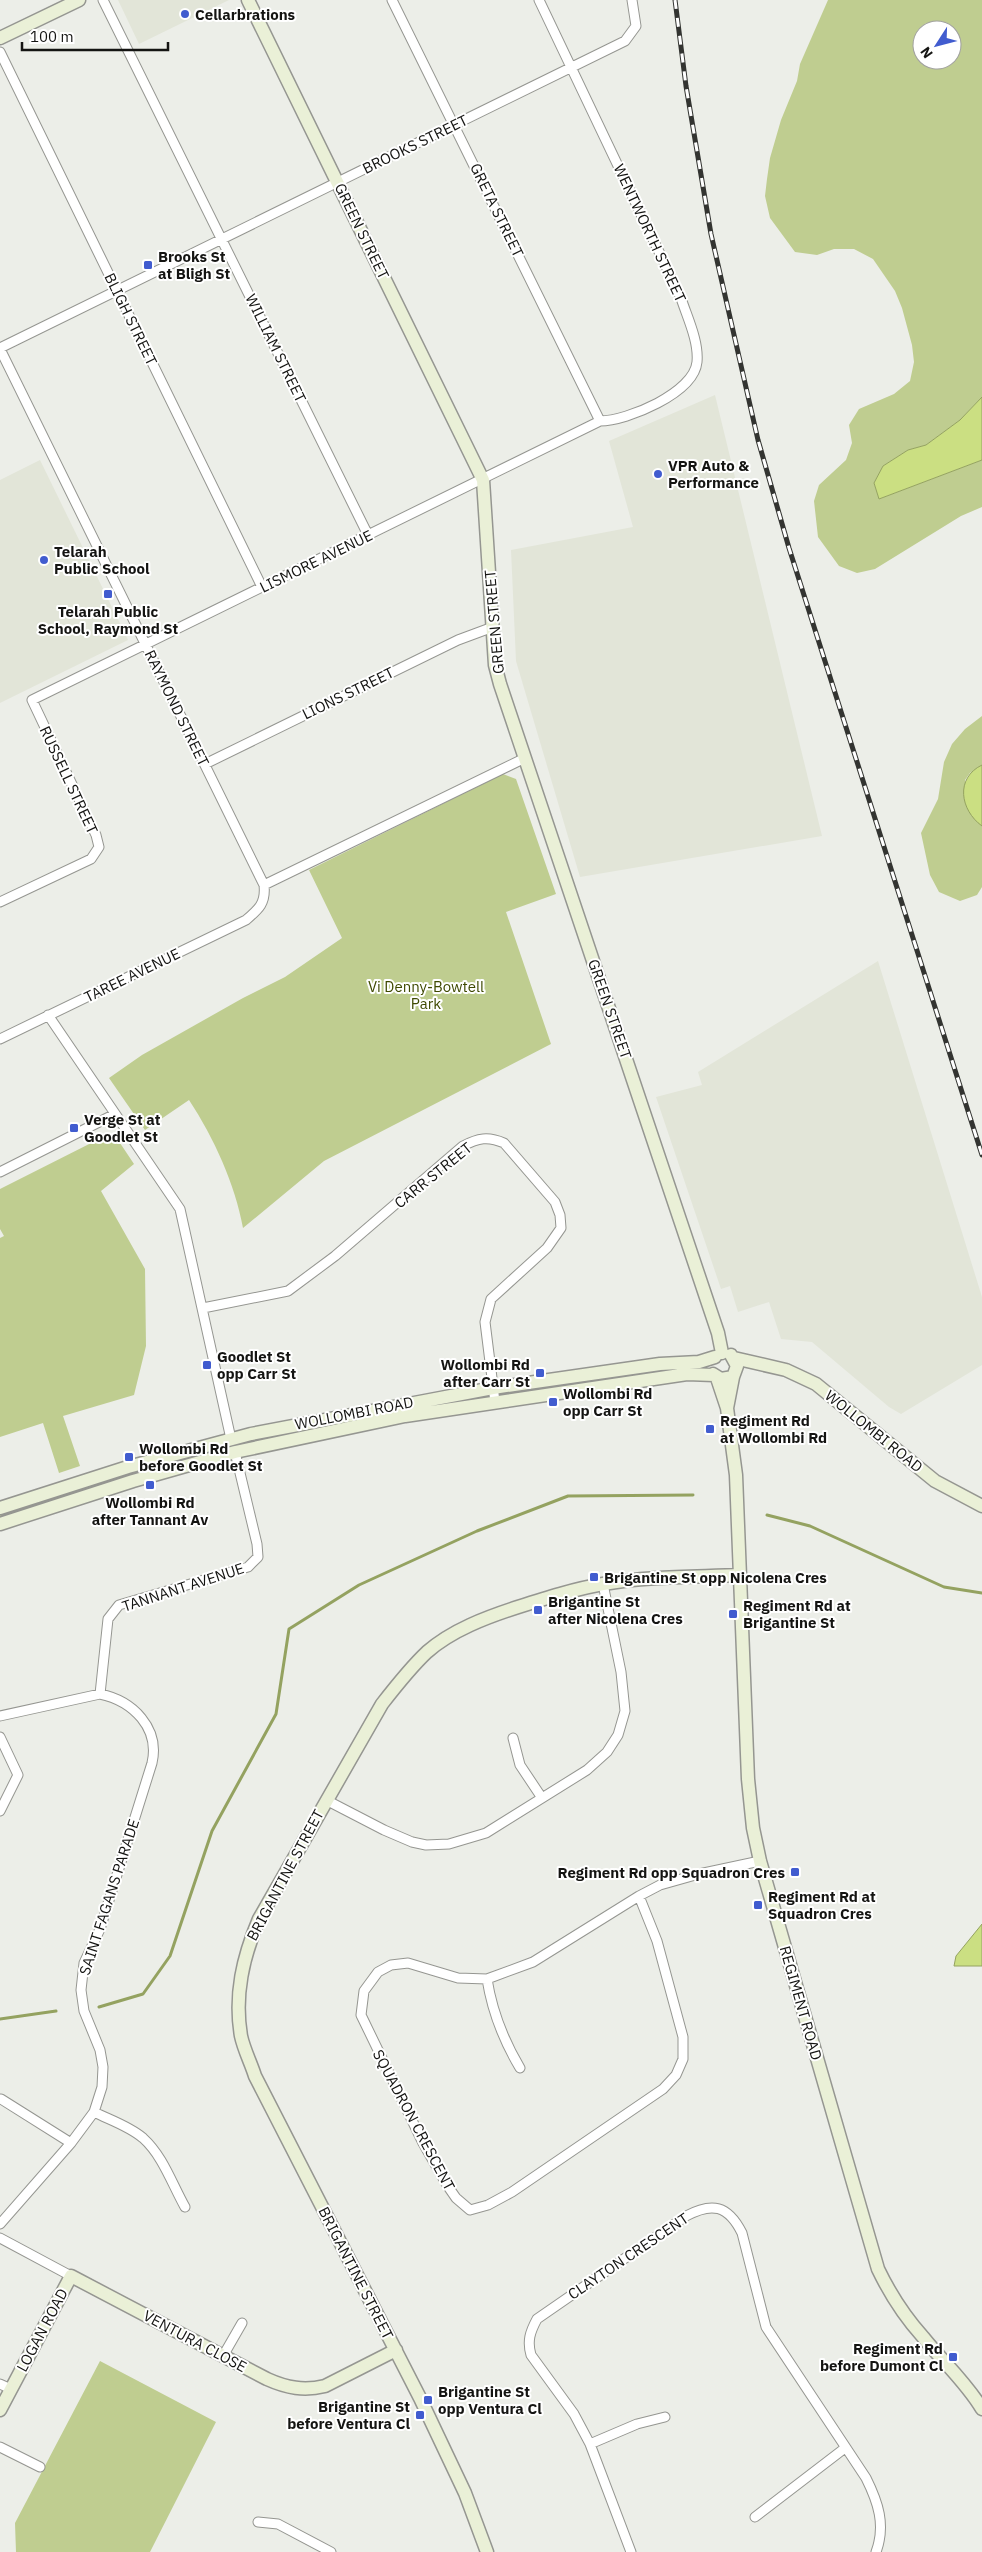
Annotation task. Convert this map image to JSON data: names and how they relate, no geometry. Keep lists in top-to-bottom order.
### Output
{
  "streets": {
    "street": [
      "BROOKS STREET",
      "GRETA STREET",
      "GREEN STREET",
      "WENTWORTH STREET",
      "BLIGH STREET",
      "WILLIAM STREET",
      "LISMORE AVENUE",
      "LIONS STREET",
      "RAYMOND STREET",
      "RUSSELL STREET",
      "TAREE AVENUE",
      "CARR STREET",
      "WOLLOMBI ROAD",
      "TANNANT AVENUE",
      "BRIGANTINE STREET",
      "SAINT FAGANS PARADE",
      "REGIMENT ROAD",
      "SQUADRON CRESCENT",
      "CLAYTON CRESCENT",
      "LOGAN ROAD",
      "VENTURA CLOSE"
    ]
  },
  "crossings": [
    ["BROOKS STREET", "GRETA STREET"],
    ["BROOKS STREET", "GREEN STREET"],
    ["BROOKS STREET", "WENTWORTH STREET"],
    ["BROOKS STREET", "BLIGH STREET"],
    ["BROOKS STREET", "WILLIAM STREET"],
    ["BROOKS STREET", "RAYMOND STREET"],
    ["GRETA STREET", "WENTWORTH STREET"],
    ["GRETA STREET", "LISMORE AVENUE"],
    ["GREEN STREET", "LISMORE AVENUE"],
    ["GREEN STREET", "LIONS STREET"],
    ["GREEN STREET", "WOLLOMBI ROAD"],
    ["GREEN STREET", "REGIMENT ROAD"],
    ["WENTWORTH STREET", "LISMORE AVENUE"],
    ["BLIGH STREET", "LISMORE AVENUE"],
    ["WILLIAM STREET", "LISMORE AVENUE"],
    ["LISMORE AVENUE", "RAYMOND STREET"],
    ["LISMORE AVENUE", "RUSSELL STREET"],
    ["LIONS STREET", "RAYMOND STREET"],
    ["RAYMOND STREET", "TAREE AVENUE"],
    ["CARR STREET", "WOLLOMBI ROAD"],
    ["WOLLOMBI ROAD", "TANNANT AVENUE"],
    ["WOLLOMBI ROAD", "REGIMENT ROAD"],
    ["TANNANT AVENUE", "SAINT FAGANS PARADE"],
    ["BRIGANTINE STREET", "REGIMENT ROAD"],
    ["BRIGANTINE STREET", "VENTURA CLOSE"],
    ["REGIMENT ROAD", "SQUADRON CRESCENT"],
    ["LOGAN ROAD", "VENTURA CLOSE"]
  ],
  "parks": ["Vi Denny-Bowtell Park"],
  "places": {
    "other": ["Cellarbrations", "VPR Auto & Performance", "Telarah Public School"],
    "transit": [
      "Brooks St at Bligh St",
      "Telarah Public School, Raymond St",
      "Verge St at Goodlet St",
      "Goodlet St opp Carr St",
      "Wollombi Rd after Carr St",
      "Wollombi Rd opp Carr St",
      "Regiment Rd at Wollombi Rd",
      "Wollombi Rd before Goodlet St",
      "Wollombi Rd after Tannant Av",
      "Brigantine St opp Nicolena Cres",
      "Brigantine St after Nicolena Cres",
      "Regiment Rd at Brigantine St",
      "Regiment Rd opp Squadron Cres",
      "Regiment Rd at Squadron Cres",
      "Regiment Rd before Dumont Cl",
      "Brigantine St opp Ventura Cl",
      "Brigantine St before Ventura Cl"
    ]
  },
  "scale_bar": "100 m",
  "north": "bottom left"
}
